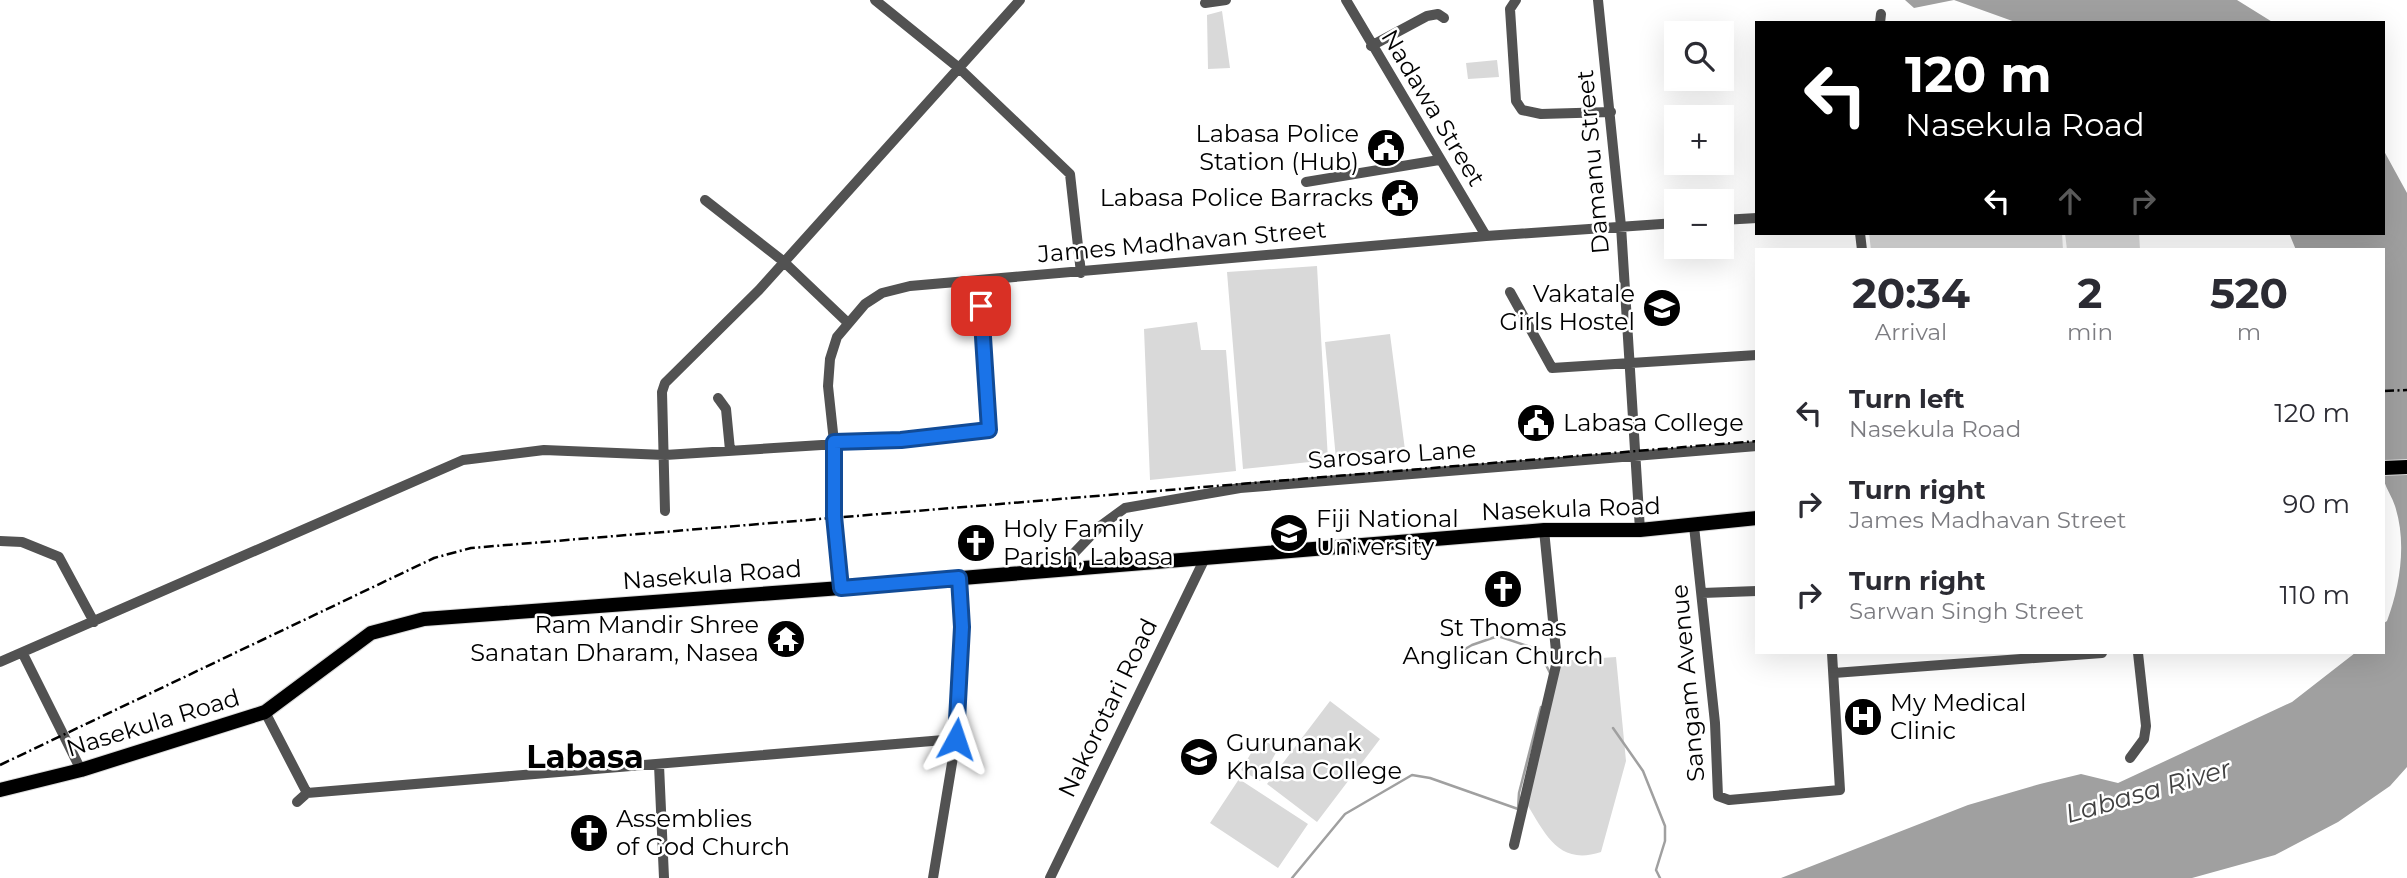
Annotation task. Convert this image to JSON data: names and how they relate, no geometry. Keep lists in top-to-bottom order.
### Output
{
  "streets": {
    "main road": ["Nasekula Road"],
    "street": [
      "Nadawa Street",
      "Damanu Street",
      "James Madhavan Street",
      "Sarosaro Lane",
      "Sangam Avenue",
      "Nakorotari Road"
    ]
  },
  "crossings": [
    ["Nadawa Street", "James Madhavan Street"],
    ["Damanu Street", "James Madhavan Street"],
    ["Damanu Street", "Sarosaro Lane"],
    ["Damanu Street", "Nasekula Road"],
    ["James Madhavan Street", "Nasekula Road"],
    ["Sarosaro Lane", "Nasekula Road"],
    ["Nasekula Road", "Sangam Avenue"],
    ["Nasekula Road", "Nakorotari Road"]
  ],
  "districts": ["Labasa"],
  "water": ["Labasa River"],
  "places": {
    "public building": ["Labasa Police Station (Hub)", "Labasa Police Barracks", "Labasa College"],
    "school or university": ["Vakatale Girls Hostel", "Fiji National University", "Gurunanak Khalsa College"],
    "church": ["Holy Family Parish, Labasa", "St Thomas Anglican Church", "Assemblies of God Church"],
    "temple": ["Ram Mandir Shree Sanatan Dharam, Nasea"],
    "hospital": ["My Medical Clinic"]
  },
  "page": {
    "map_buttons": ["+", "−"],
    "turn": ["120 m", "Nasekula Road"],
    "eta": [
      "20:34",
      "Arrival",
      "2",
      "min",
      "520",
      "m"
    ],
    "list": [
      {
        "name": "Turn left",
        "note": "Nasekula Road",
        "value": "120 m"
      },
      {
        "name": "Turn right",
        "note": "James Madhavan Street",
        "value": "90 m"
      },
      {
        "name": "Turn right",
        "note": "Sarwan Singh Street",
        "value": "110 m"
      }
    ]
  }
}
